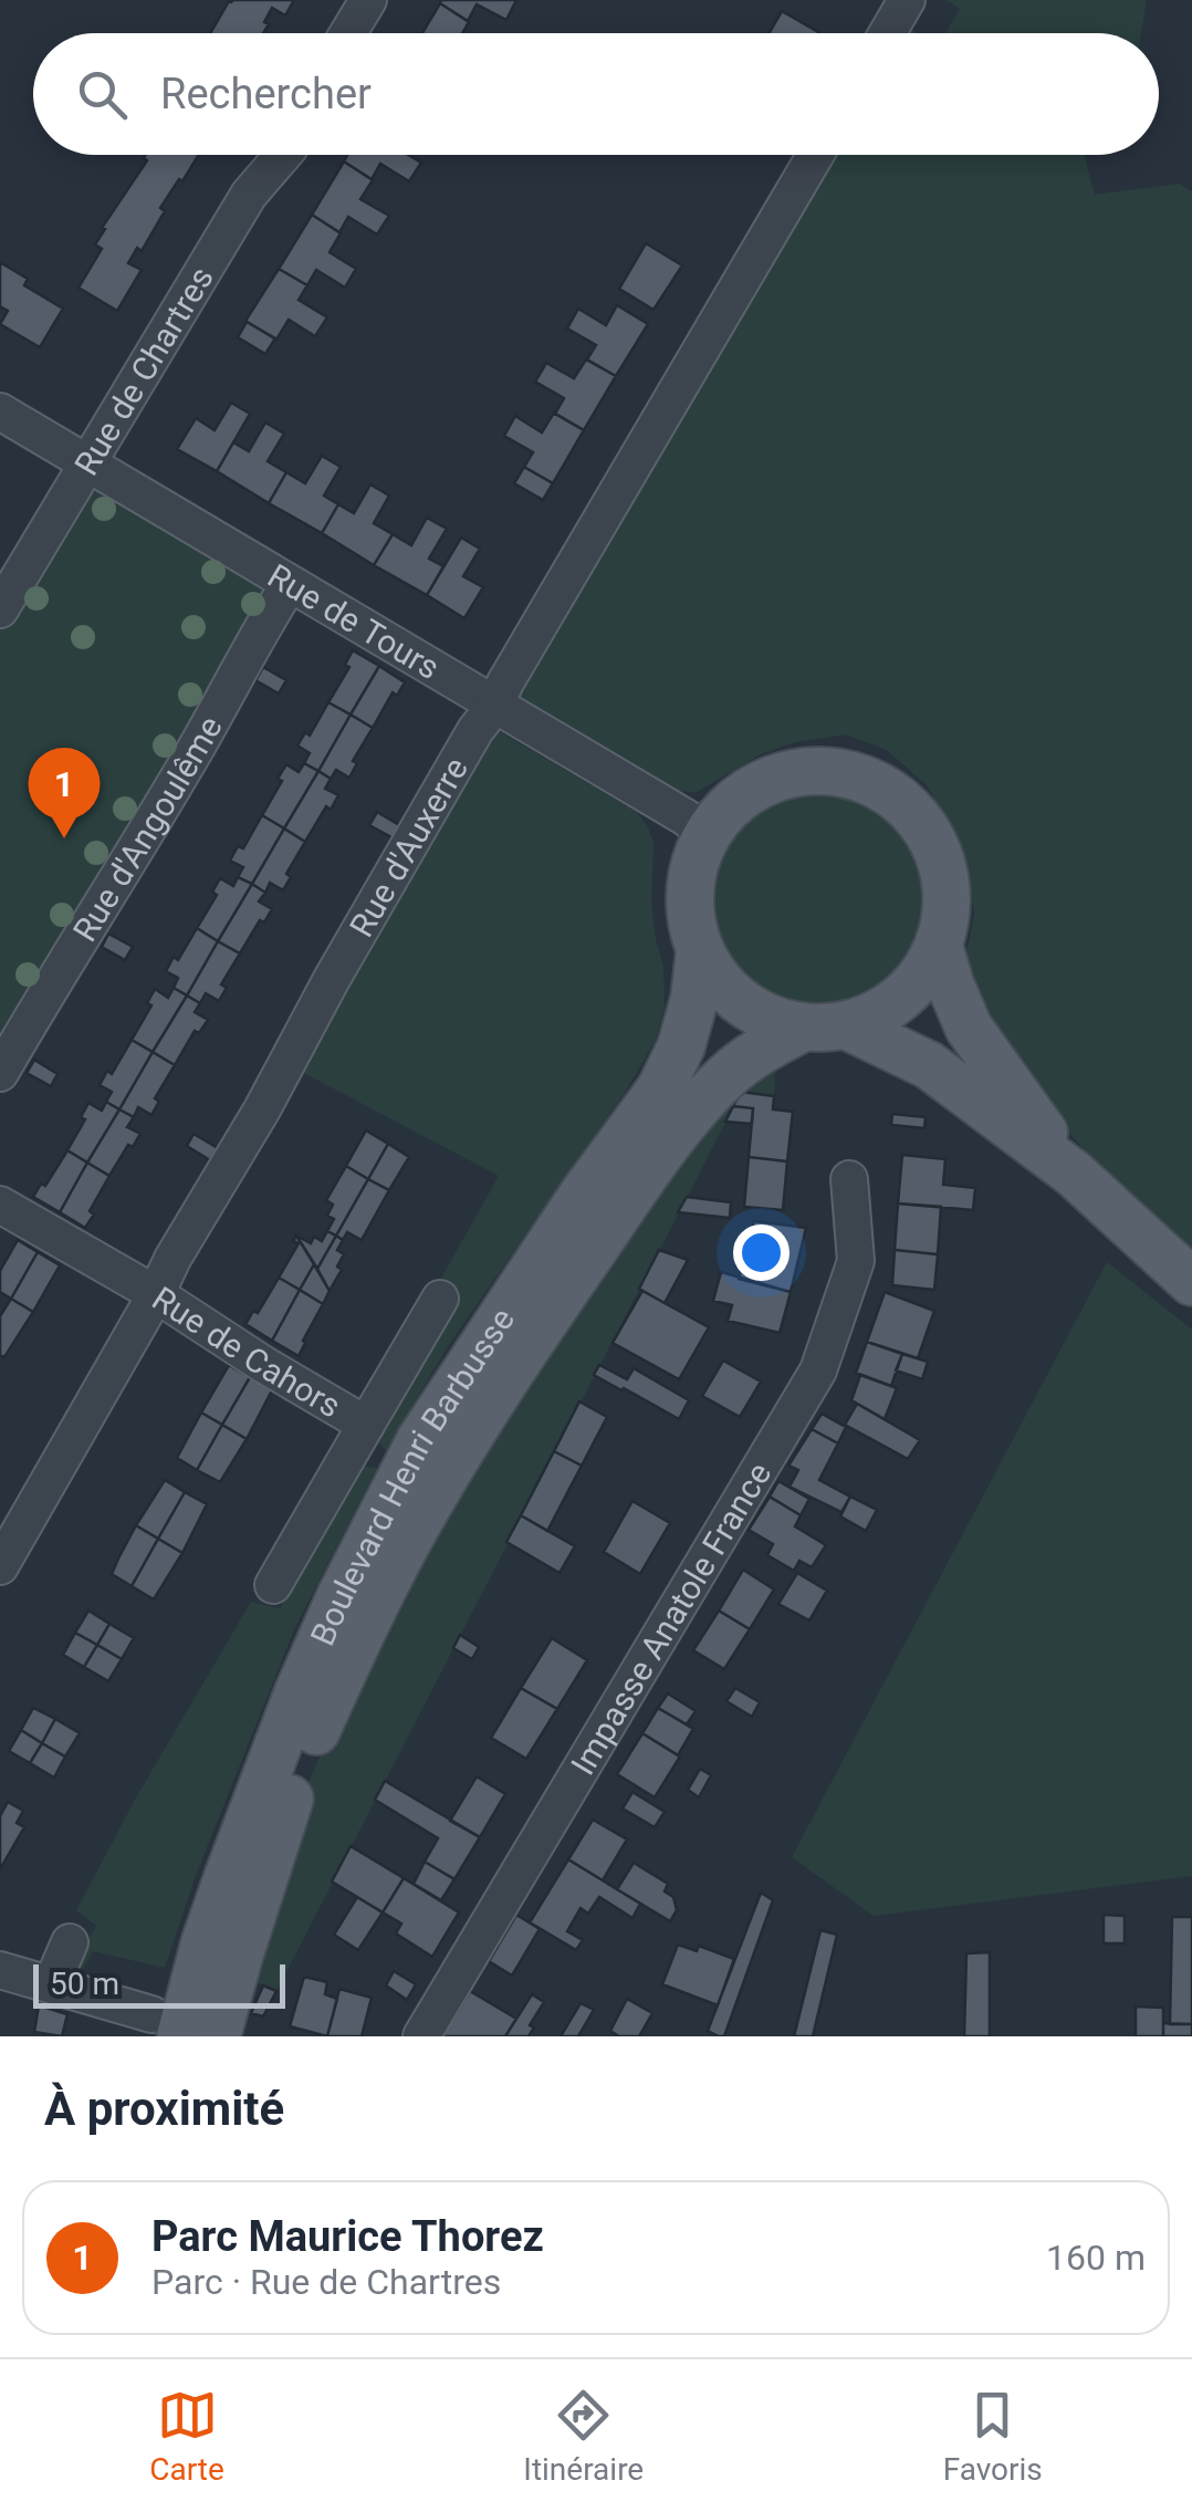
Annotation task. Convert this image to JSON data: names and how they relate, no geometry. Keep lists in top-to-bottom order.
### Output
{
  "streets": {
    "main road": ["Boulevard Henri Barbusse"],
    "street": [
      "Rue de Chartres",
      "Rue de Tours",
      "Rue d'Angoulême",
      "Rue d'Auxerre",
      "Rue de Cahors",
      "Impasse Anatole France"
    ]
  },
  "crossings": [
    ["Rue de Chartres", "Rue de Tours"],
    ["Rue de Tours", "Rue d'Angoulême"],
    ["Rue de Tours", "Rue d'Auxerre"],
    ["Rue de Tours", "Boulevard Henri Barbusse"],
    ["Rue d'Auxerre", "Rue de Cahors"]
  ],
  "scale_bar": "50 m",
  "page": {
    "search": "Rechercher",
    "pins": "1",
    "scale": "50 m",
    "heading": "À proximité",
    "list": [
      {
        "mark": "1",
        "name": "Parc Maurice Thorez",
        "note": "Parc · Rue de Chartres",
        "value": "160 m"
      }
    ],
    "nav": ["Carte", "Itinéraire", "Favoris"]
  }
}
